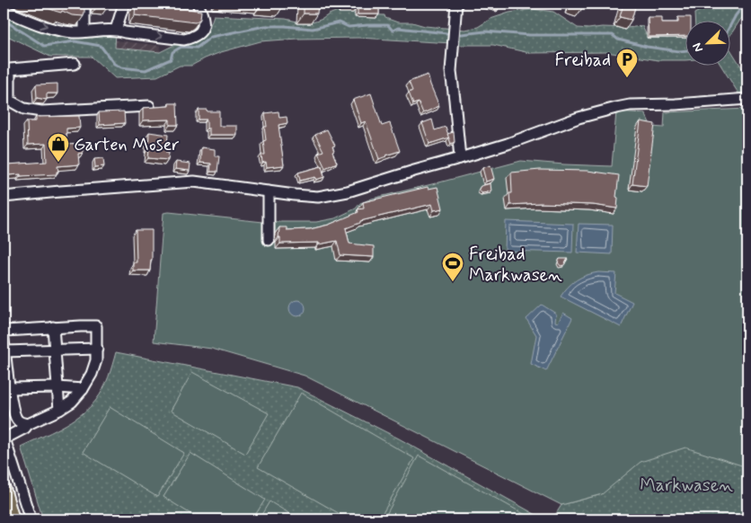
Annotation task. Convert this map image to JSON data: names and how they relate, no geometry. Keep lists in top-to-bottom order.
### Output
{
  "parks": ["Markwasen"],
  "places": {
    "parking": ["Freibad"],
    "shop": ["Garten Moser"],
    "sports": ["Freibad Markwasen"]
  },
  "north": "bottom left"
}
